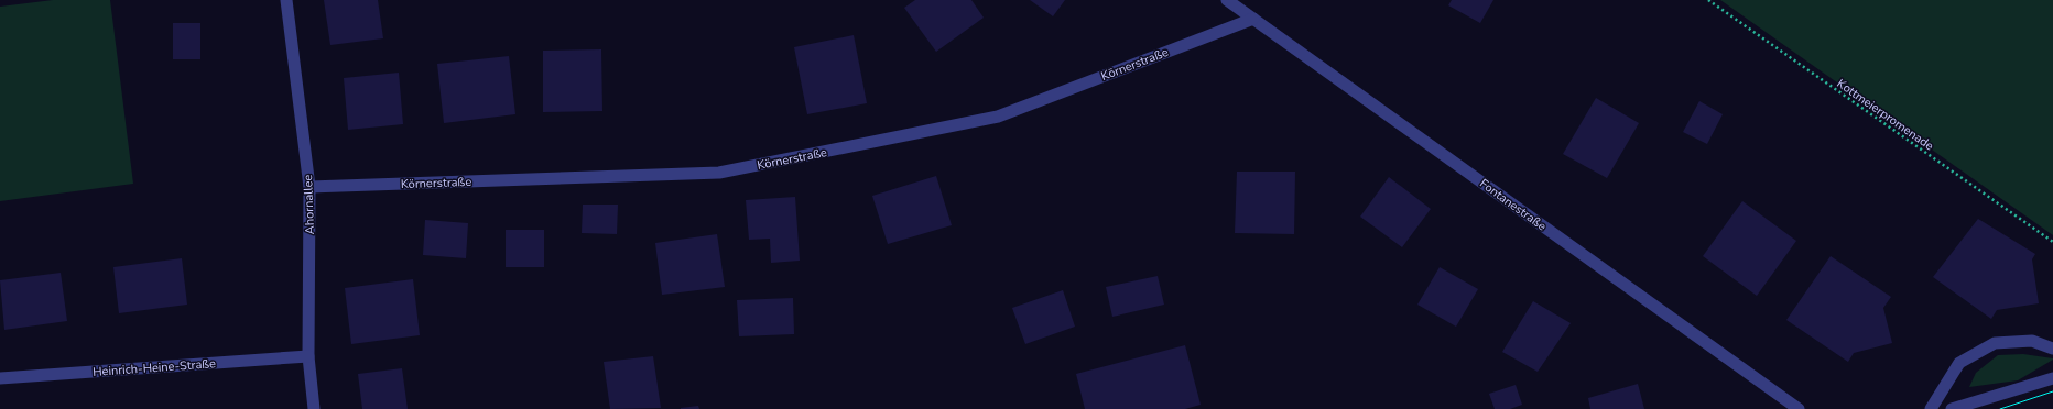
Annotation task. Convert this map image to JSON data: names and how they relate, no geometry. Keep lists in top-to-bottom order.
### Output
{
  "streets": {
    "street": [
      "Körnerstraße",
      "Ahornallee",
      "Fontanestraße",
      "Heinrich-Heine-Straße"
    ],
    "path": ["Kottmeierpromenade"]
  },
  "crossings": [
    ["Körnerstraße", "Ahornallee"],
    ["Körnerstraße", "Fontanestraße"],
    ["Ahornallee", "Heinrich-Heine-Straße"]
  ]
}
